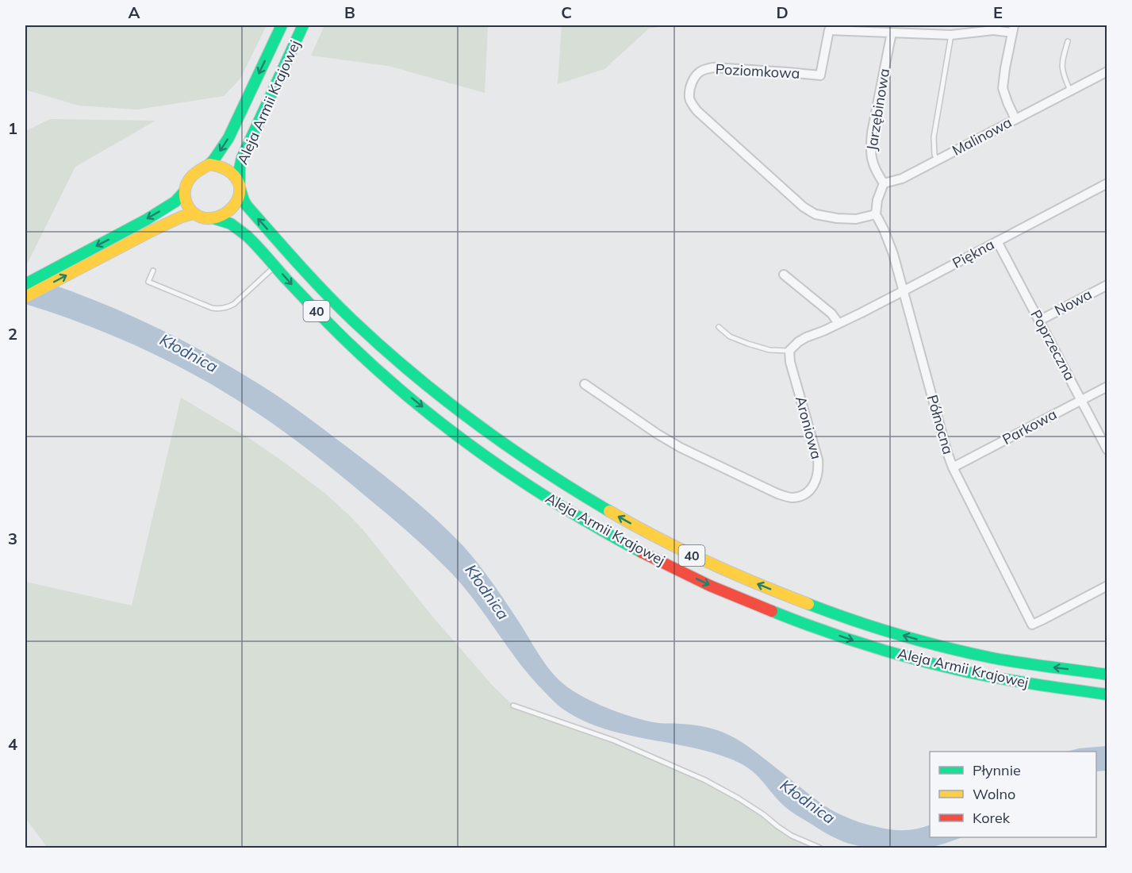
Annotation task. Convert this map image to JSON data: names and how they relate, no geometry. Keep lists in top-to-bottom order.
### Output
{
  "streets": {
    "main road": ["Aleja Armii Krajowej", "40"],
    "street": [
      "Poziomkowa",
      "Jarzębinowa",
      "Malinowa",
      "Piękna",
      "Nowa",
      "Poprzeczna",
      "Północna",
      "Parkowa",
      "Aroniowa"
    ]
  },
  "crossings": [
    ["Poziomkowa", "Jarzębinowa"],
    ["Poziomkowa", "Północna"],
    ["Aleja Armii Krajowej", "40"],
    ["Jarzębinowa", "Malinowa"],
    ["Piękna", "Poprzeczna"],
    ["Piękna", "Północna"],
    ["Nowa", "Poprzeczna"],
    ["Poprzeczna", "Parkowa"],
    ["Północna", "Parkowa"]
  ],
  "water": ["Kłodnica"],
  "legend": ["Płynnie", "Wolno", "Korek"],
  "grid": {
    "columns": [
      "A",
      "B",
      "C",
      "D",
      "E"
    ],
    "rows": [
      "1",
      "2",
      "3",
      "4"
    ]
  }
}
